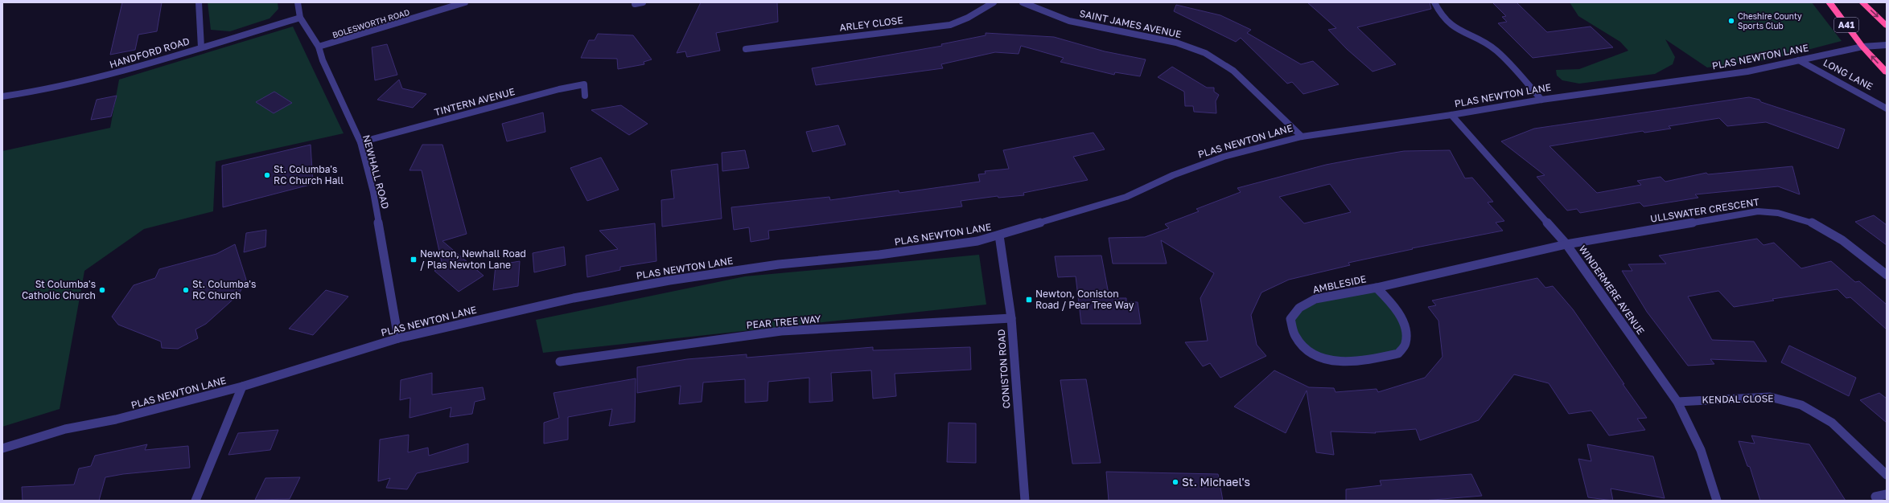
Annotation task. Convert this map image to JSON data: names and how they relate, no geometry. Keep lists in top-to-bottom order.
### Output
{
  "streets": {
    "highway": ["A41"],
    "street": [
      "BOLESWORTH ROAD",
      "ARLEY CLOSE",
      "SAINT JAMES AVENUE",
      "HANDFORD ROAD",
      "PLAS NEWTON LANE",
      "LONG LANE",
      "TINTERN AVENUE",
      "NEWHALL ROAD",
      "ULLSWATER CRESCENT",
      "AMBLESIDE",
      "WINDERMERE AVENUE",
      "PEAR TREE WAY",
      "CONISTON ROAD",
      "KENDAL CLOSE"
    ]
  },
  "crossings": [
    ["BOLESWORTH ROAD", "NEWHALL ROAD"],
    ["SAINT JAMES AVENUE", "PLAS NEWTON LANE"],
    ["A41", "PLAS NEWTON LANE"],
    ["HANDFORD ROAD", "NEWHALL ROAD"],
    ["PLAS NEWTON LANE", "LONG LANE"],
    ["PLAS NEWTON LANE", "NEWHALL ROAD"],
    ["PLAS NEWTON LANE", "WINDERMERE AVENUE"],
    ["PLAS NEWTON LANE", "CONISTON ROAD"],
    ["TINTERN AVENUE", "NEWHALL ROAD"],
    ["ULLSWATER CRESCENT", "AMBLESIDE"],
    ["ULLSWATER CRESCENT", "WINDERMERE AVENUE"],
    ["AMBLESIDE", "WINDERMERE AVENUE"],
    ["WINDERMERE AVENUE", "KENDAL CLOSE"],
    ["PEAR TREE WAY", "CONISTON ROAD"]
  ],
  "places": {
    "other": [
      "Cheshire County Sports Club",
      "St. Columba's RC Church Hall",
      "St Columba's Catholic Church",
      "St. Columba's RC Church",
      "St. Michael's"
    ],
    "transit": ["Newton, Newhall Road / Plas Newton Lane", "Newton, Coniston Road / Pear Tree Way"]
  }
}
